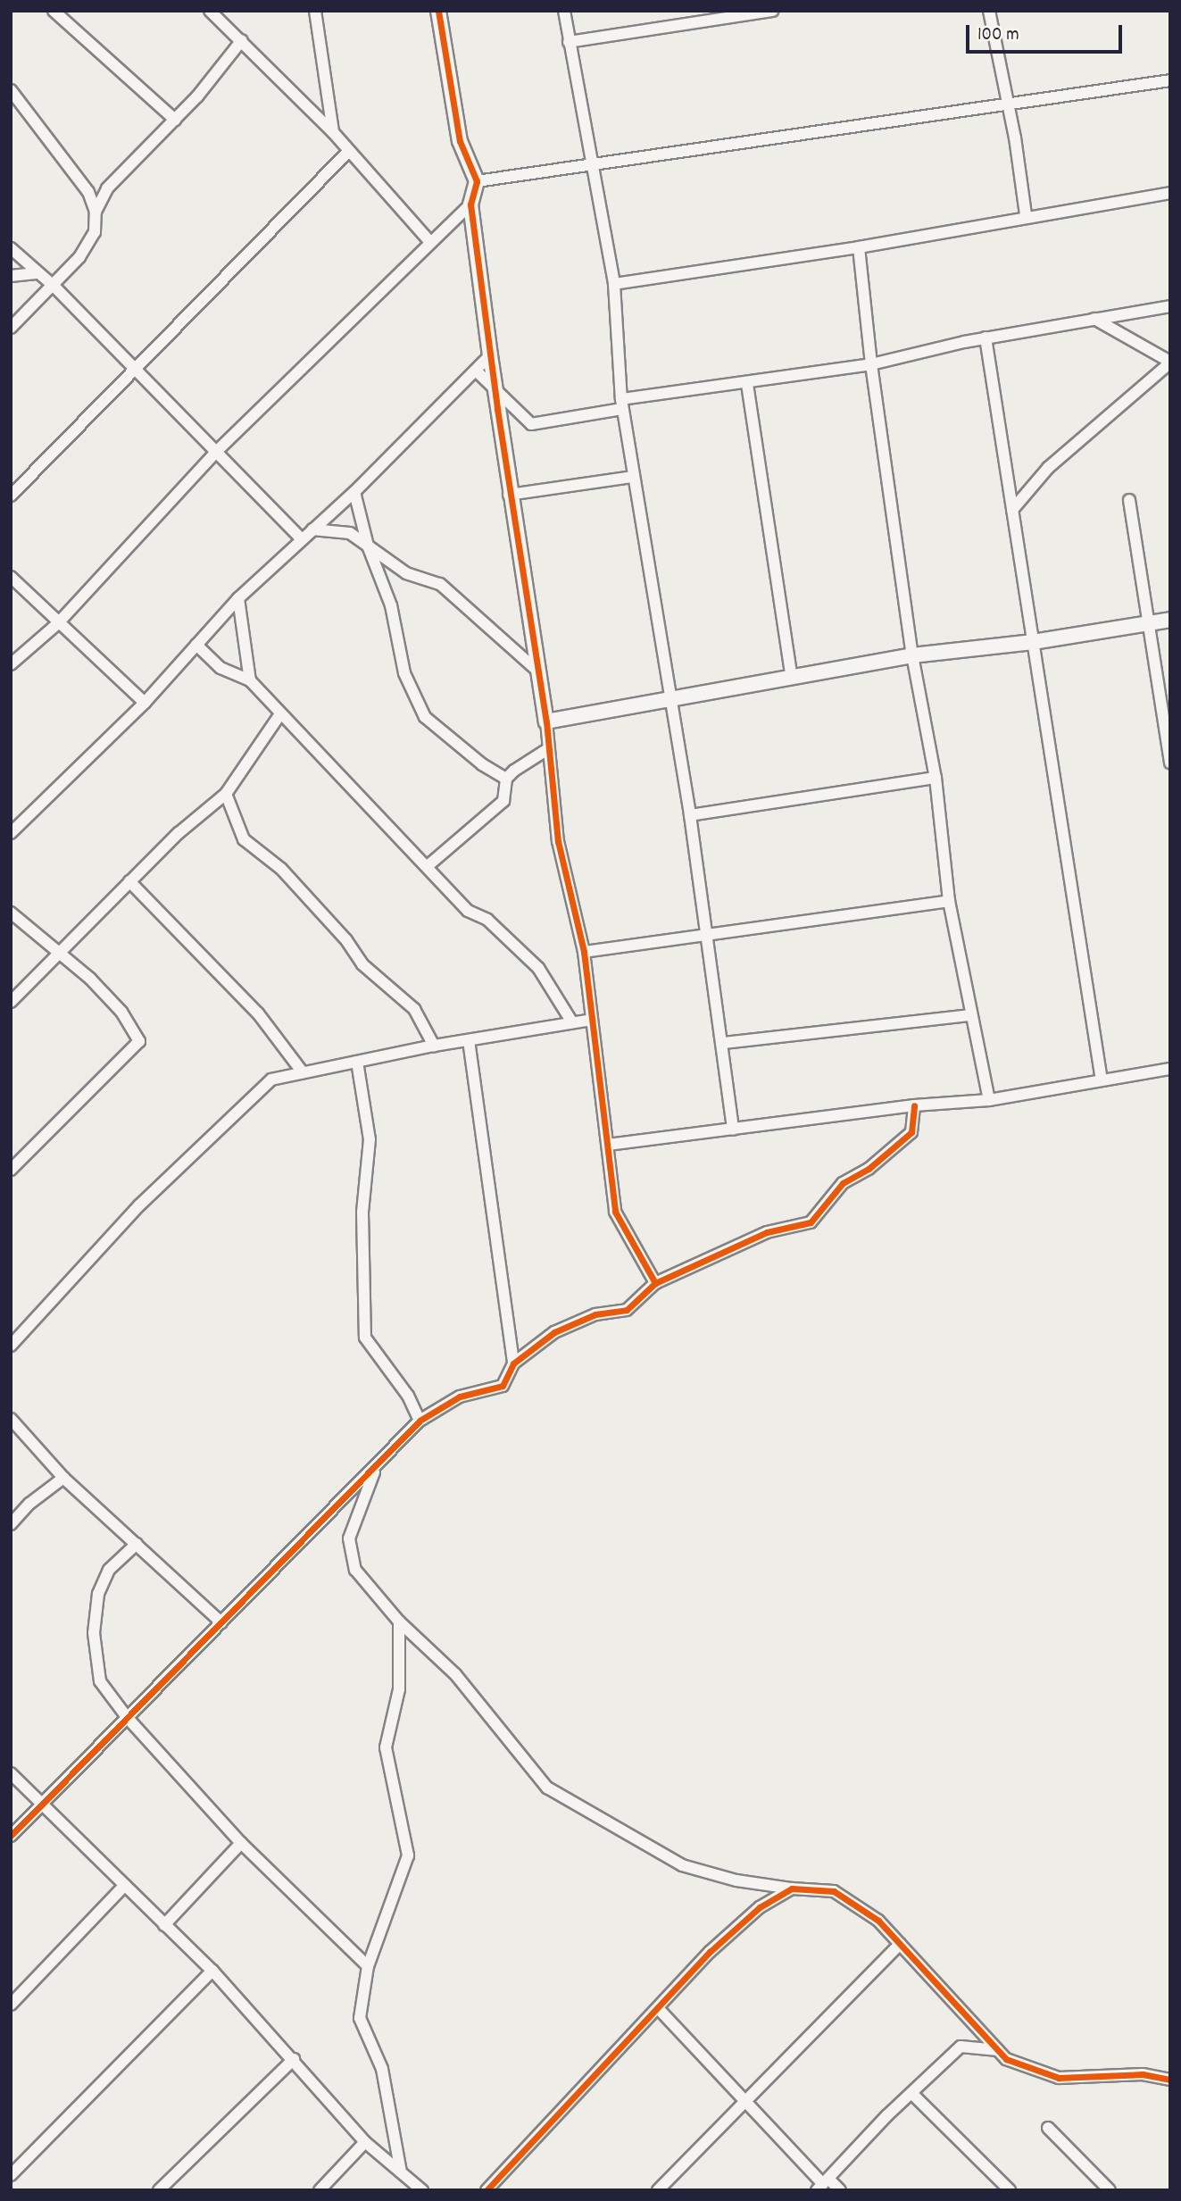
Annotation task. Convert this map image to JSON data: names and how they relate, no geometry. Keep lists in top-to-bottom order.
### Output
{
  "scale_bar": "100 m"
}
